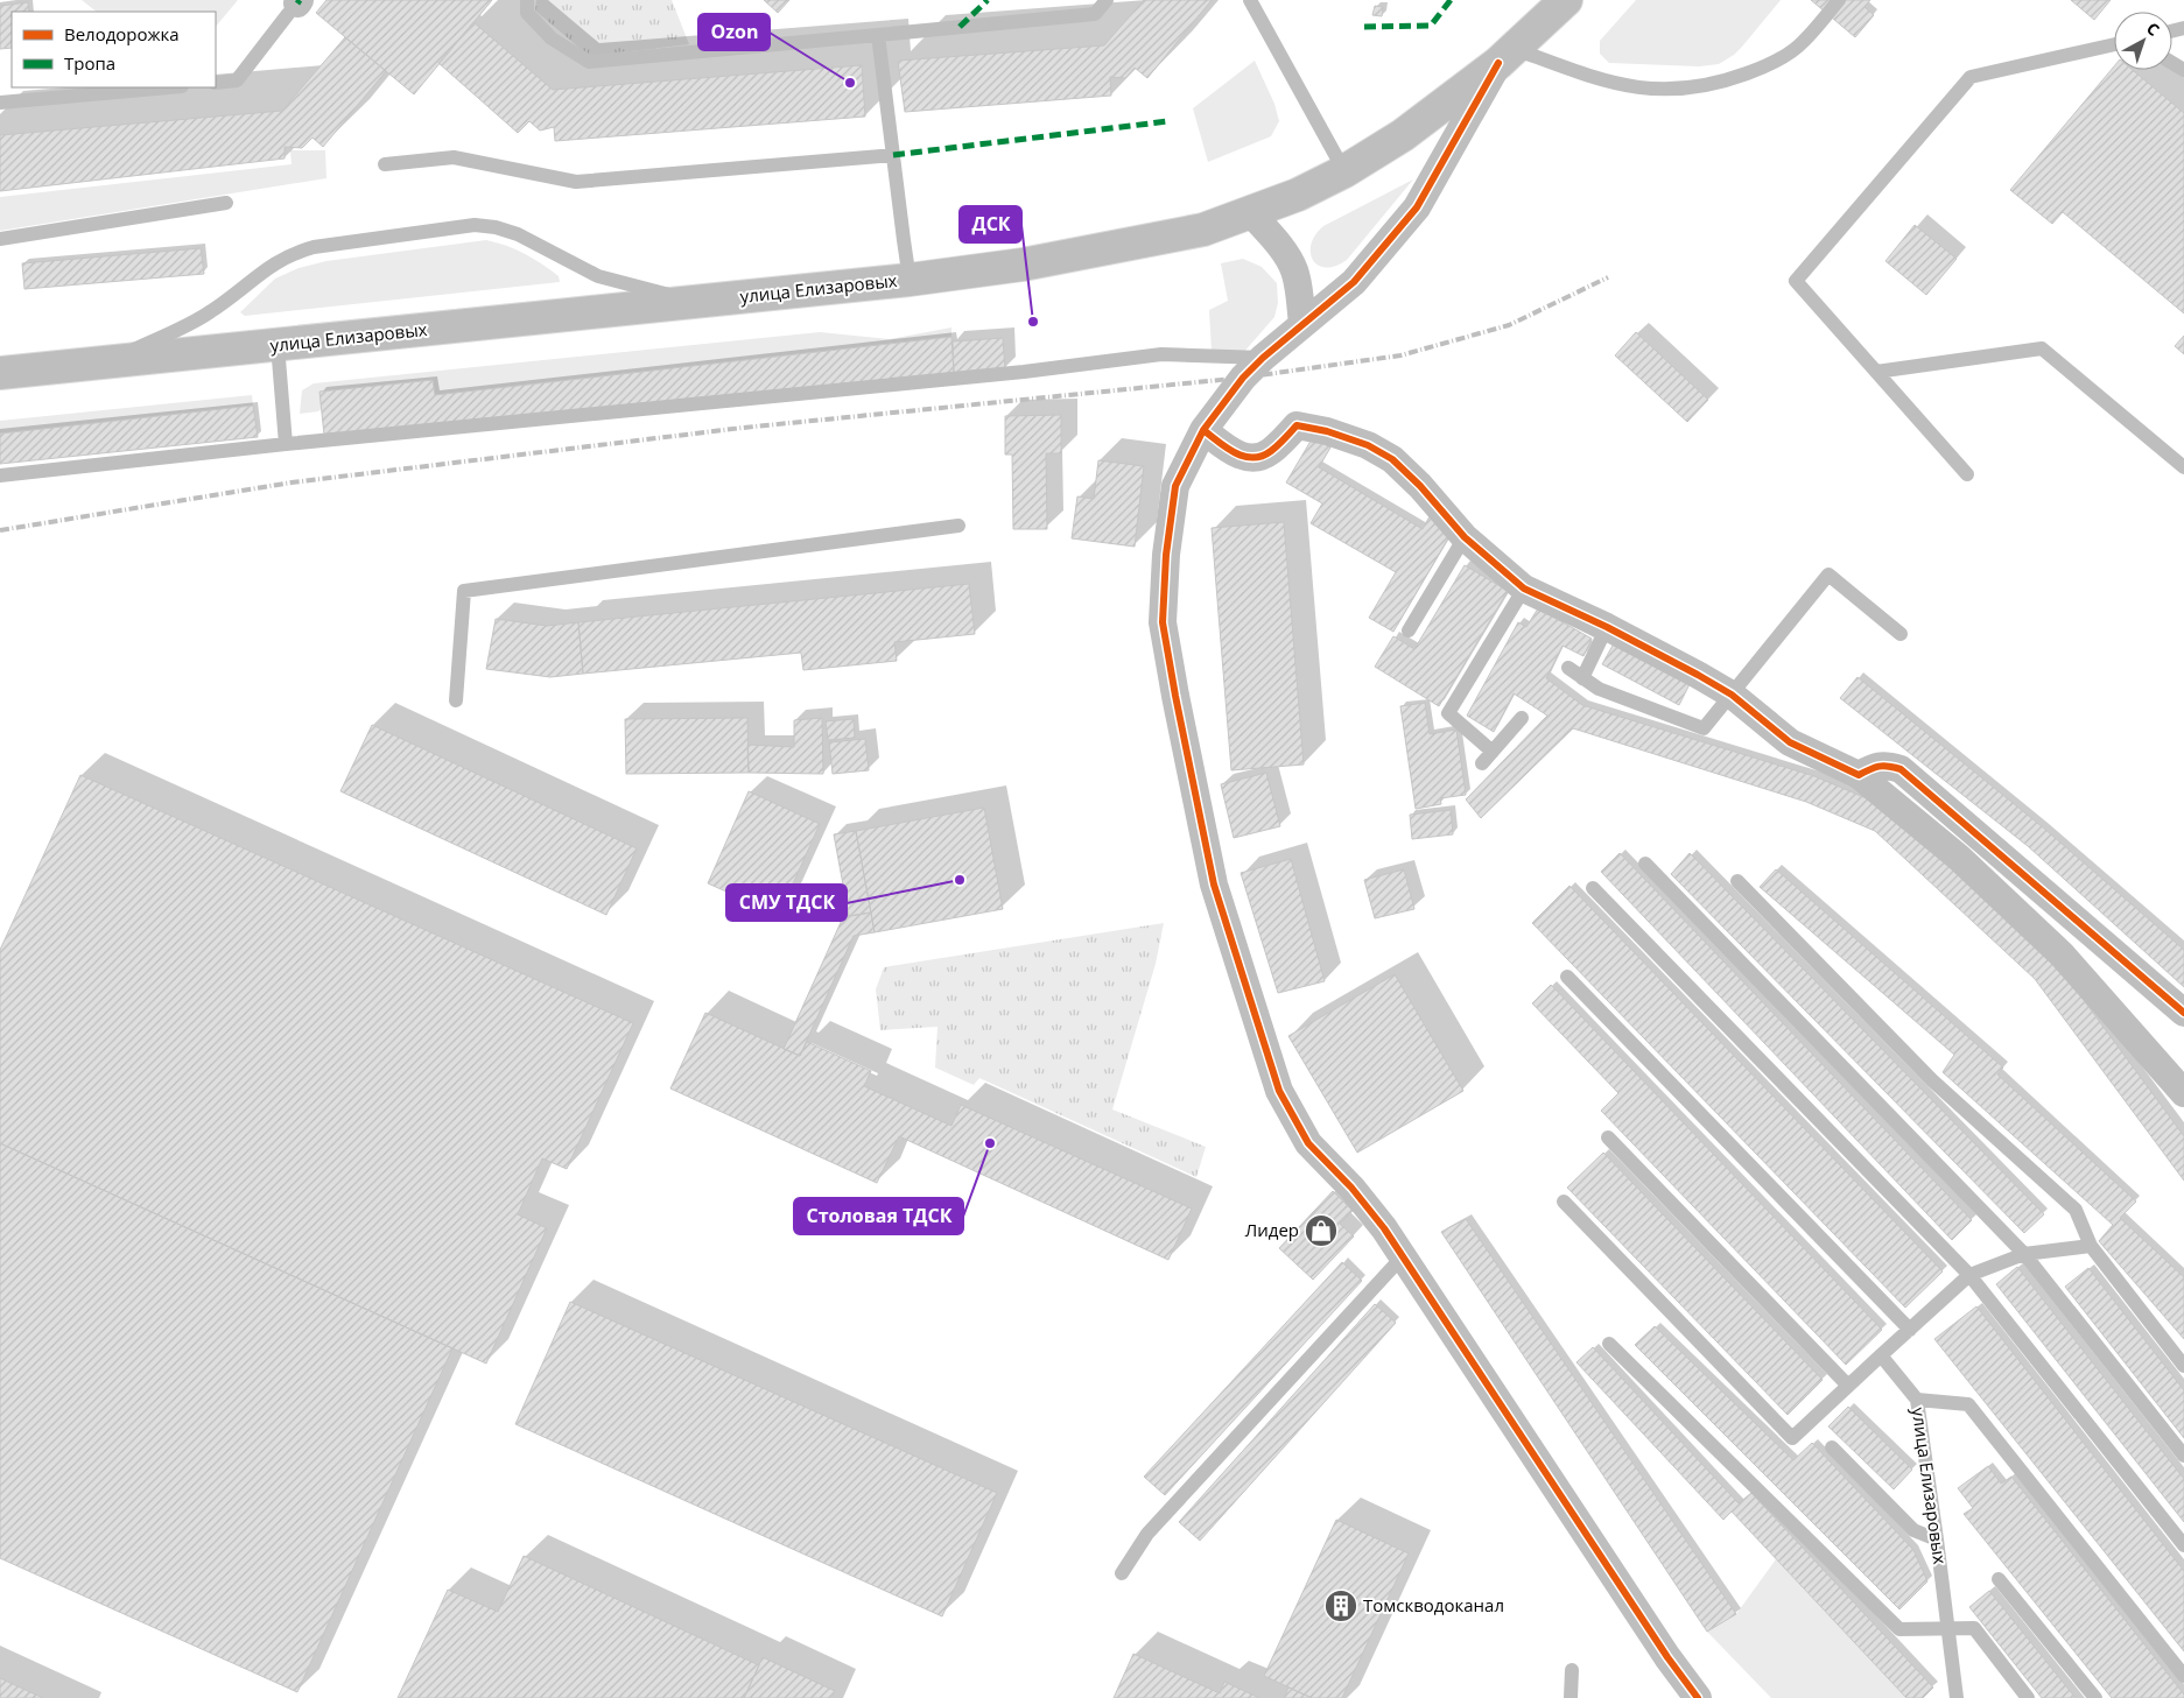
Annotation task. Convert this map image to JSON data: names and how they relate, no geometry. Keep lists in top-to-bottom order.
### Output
{
  "streets": {
    "main road": ["улица Елизаровых"]
  },
  "places": {
    "other": [
      "Ozon",
      "ДСК",
      "СМУ ТДСК",
      "Столовая ТДСК"
    ],
    "shop": ["Лидер"],
    "building": ["Томскводоканал"]
  },
  "legend": ["Велодорожка", "Тропа"],
  "north": "top right"
}
